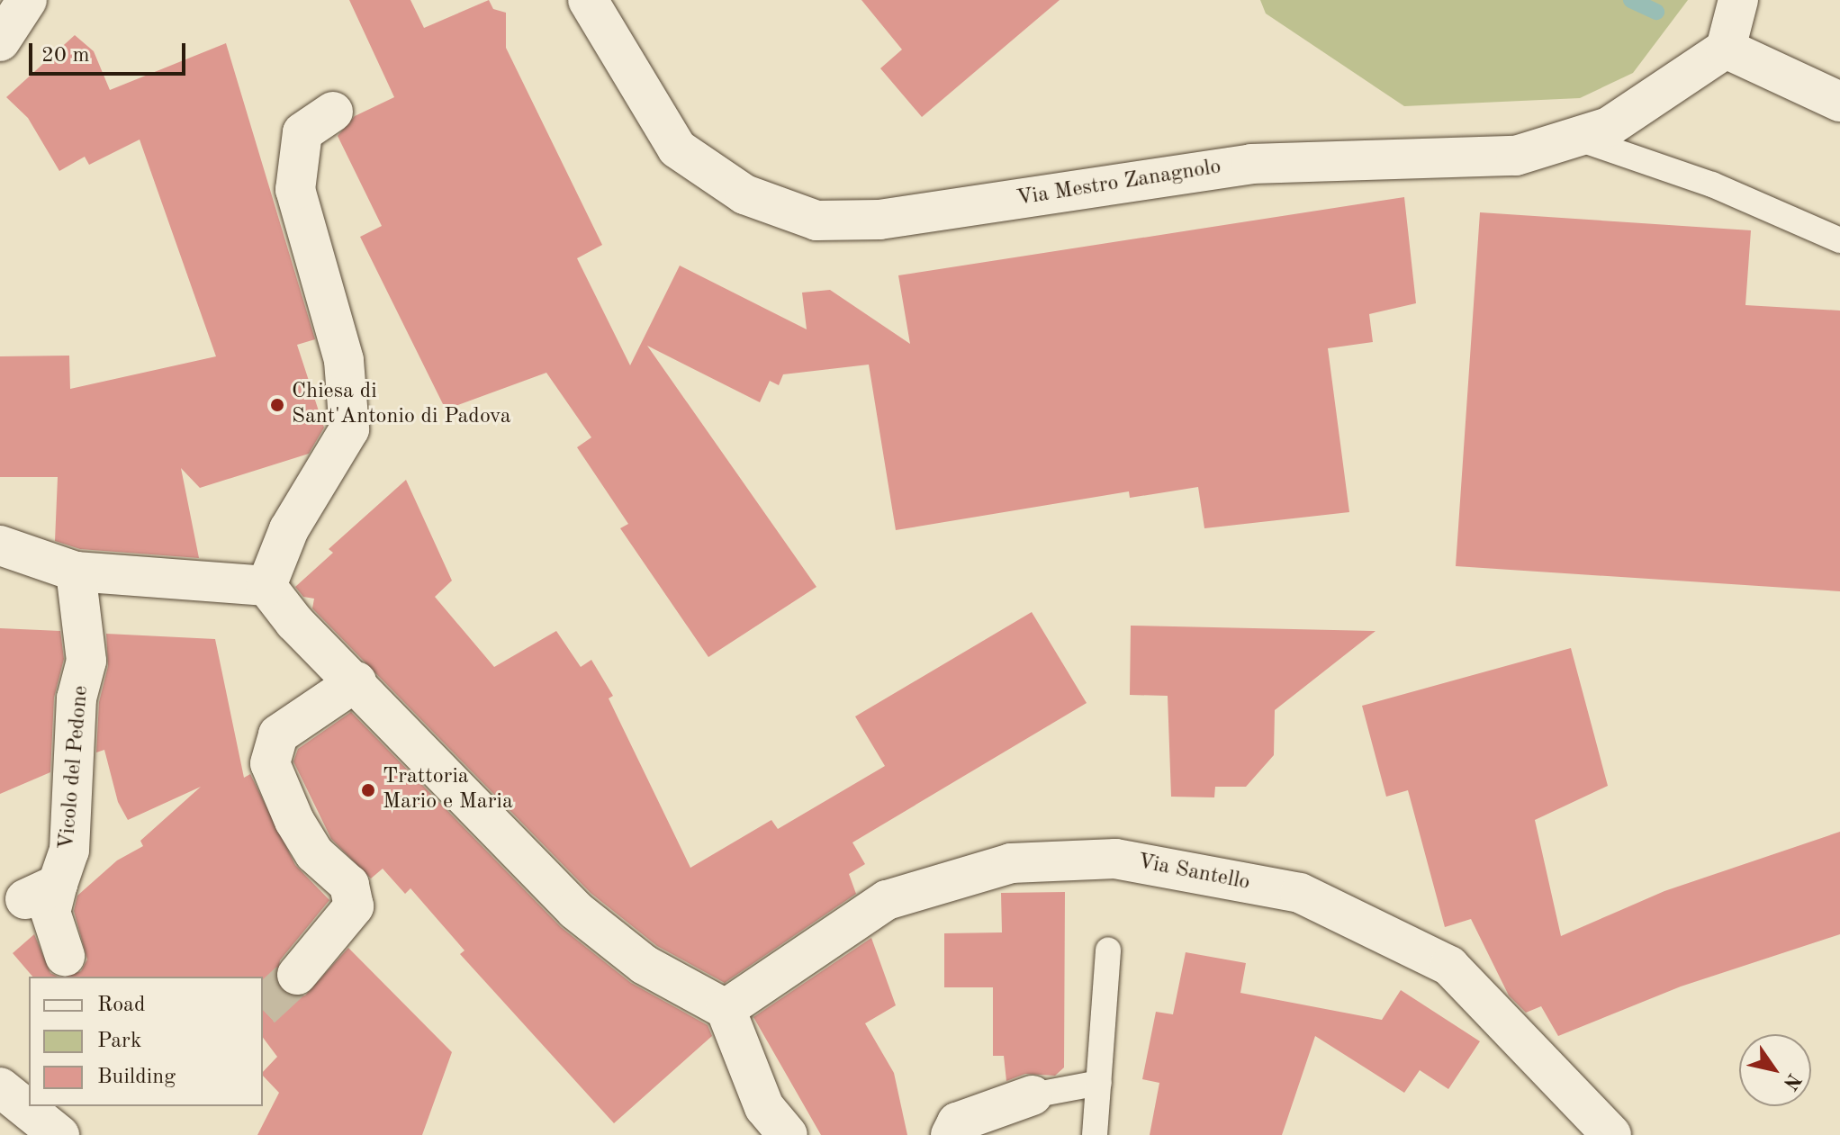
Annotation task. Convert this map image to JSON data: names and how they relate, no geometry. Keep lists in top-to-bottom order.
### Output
{
  "streets": {
    "street": ["Via Mestro Zanagnolo", "Vicolo del Pedone", "Via Santello"]
  },
  "places": ["Chiesa di Sant'Antonio di Padova", "Trattoria Mario e Maria"],
  "legend": ["Road", "Park", "Building"],
  "scale_bar": "20 m",
  "north": "bottom right"
}
